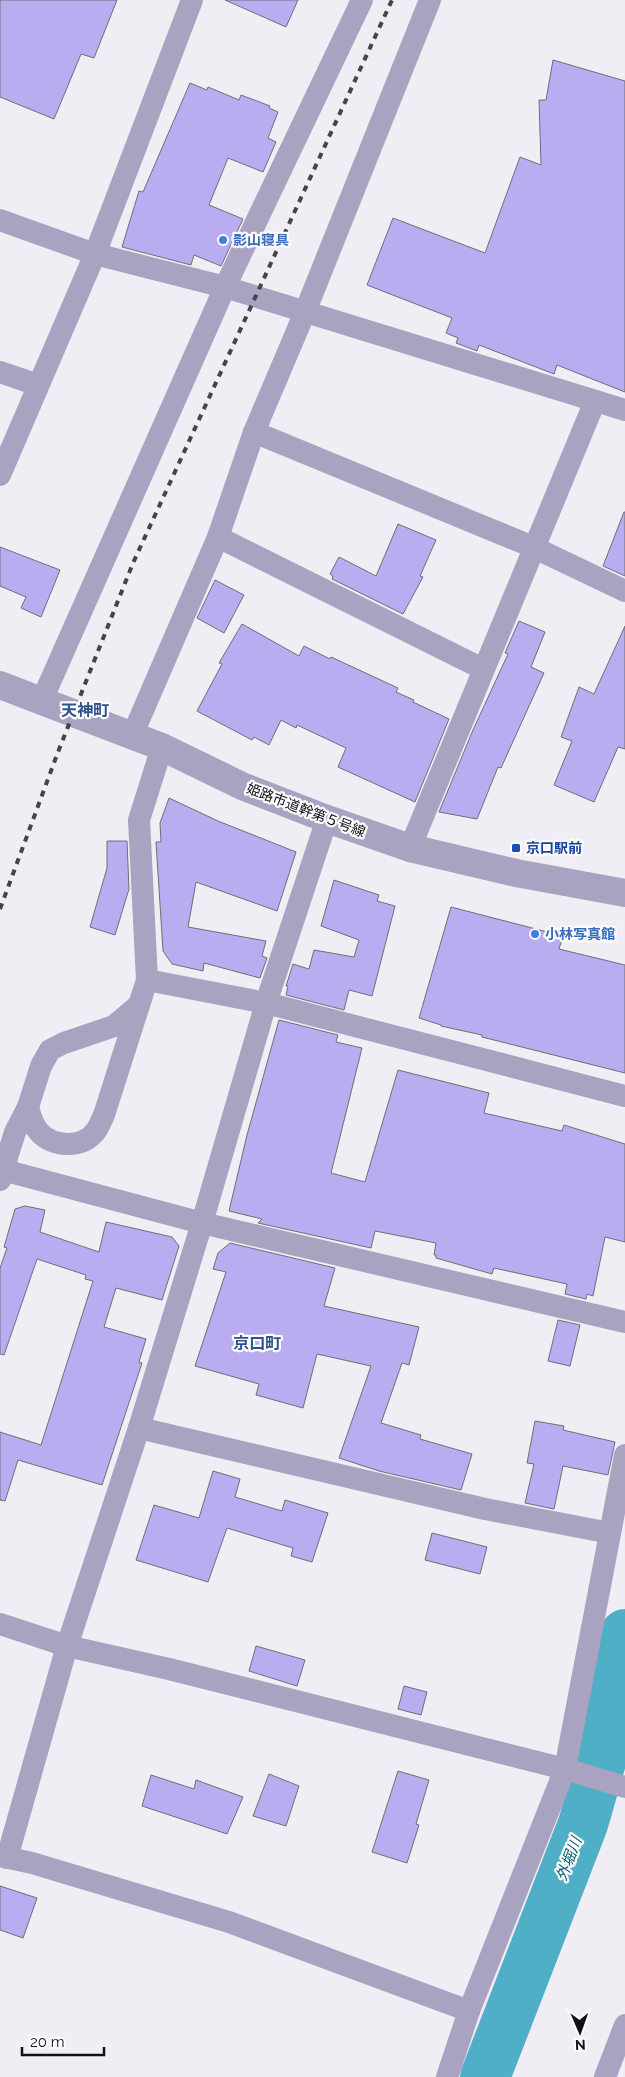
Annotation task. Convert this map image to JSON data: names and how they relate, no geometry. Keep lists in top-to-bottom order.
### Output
{
  "streets": {
    "street": ["姫路市道幹第５号線"]
  },
  "districts": ["天神町", "京口町"],
  "water": ["外堀川"],
  "places": {
    "other": ["影山寝具", "小林写真館"],
    "transit": ["京口駅前"]
  },
  "scale_bar": "20 m",
  "north": "bottom"
}
